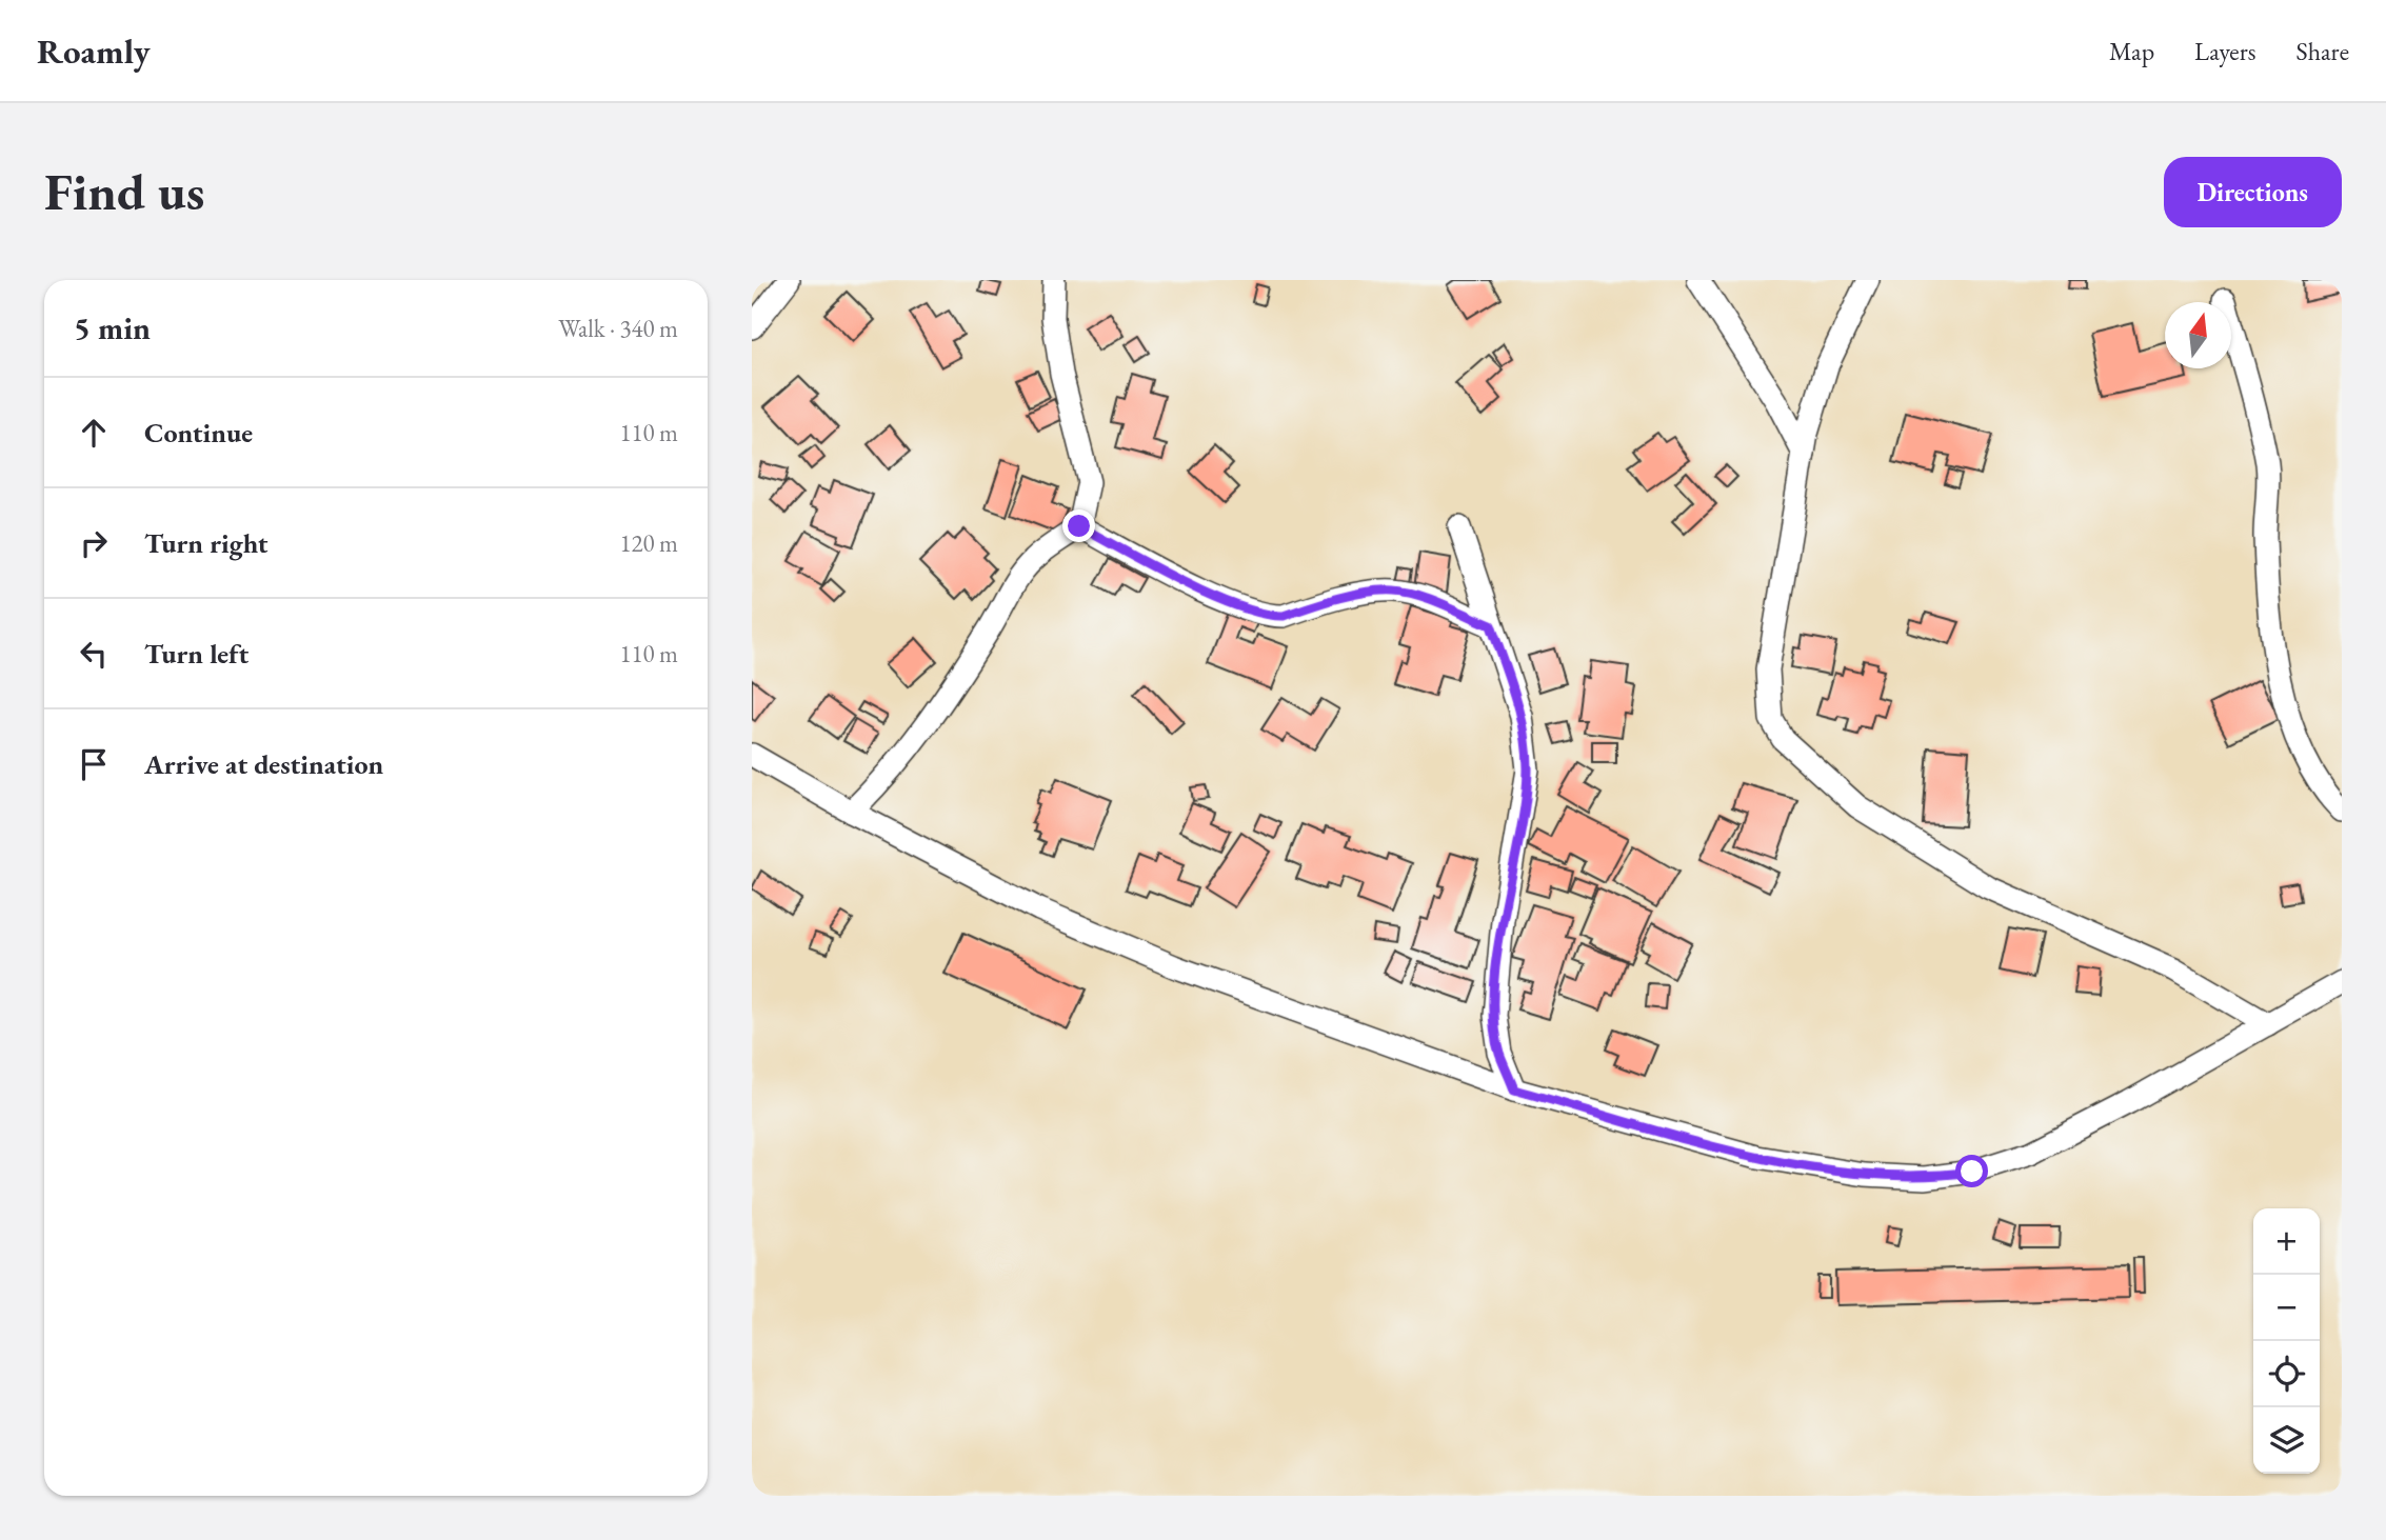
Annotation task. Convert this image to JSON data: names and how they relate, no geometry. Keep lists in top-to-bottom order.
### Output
{
  "north": "top",
  "page": {
    "header": "Roamly",
    "nav": ["Map", "Layers", "Share"],
    "buttons": "Directions",
    "title": "Find us",
    "heading": ["5 min", "Walk · 340 m"],
    "list": [
      ["Continue", "110 m"],
      ["Turn right", "120 m"],
      ["Turn left", "110 m"],
      "Arrive at destination"
    ],
    "map_buttons": ["+", "−"]
  }
}
